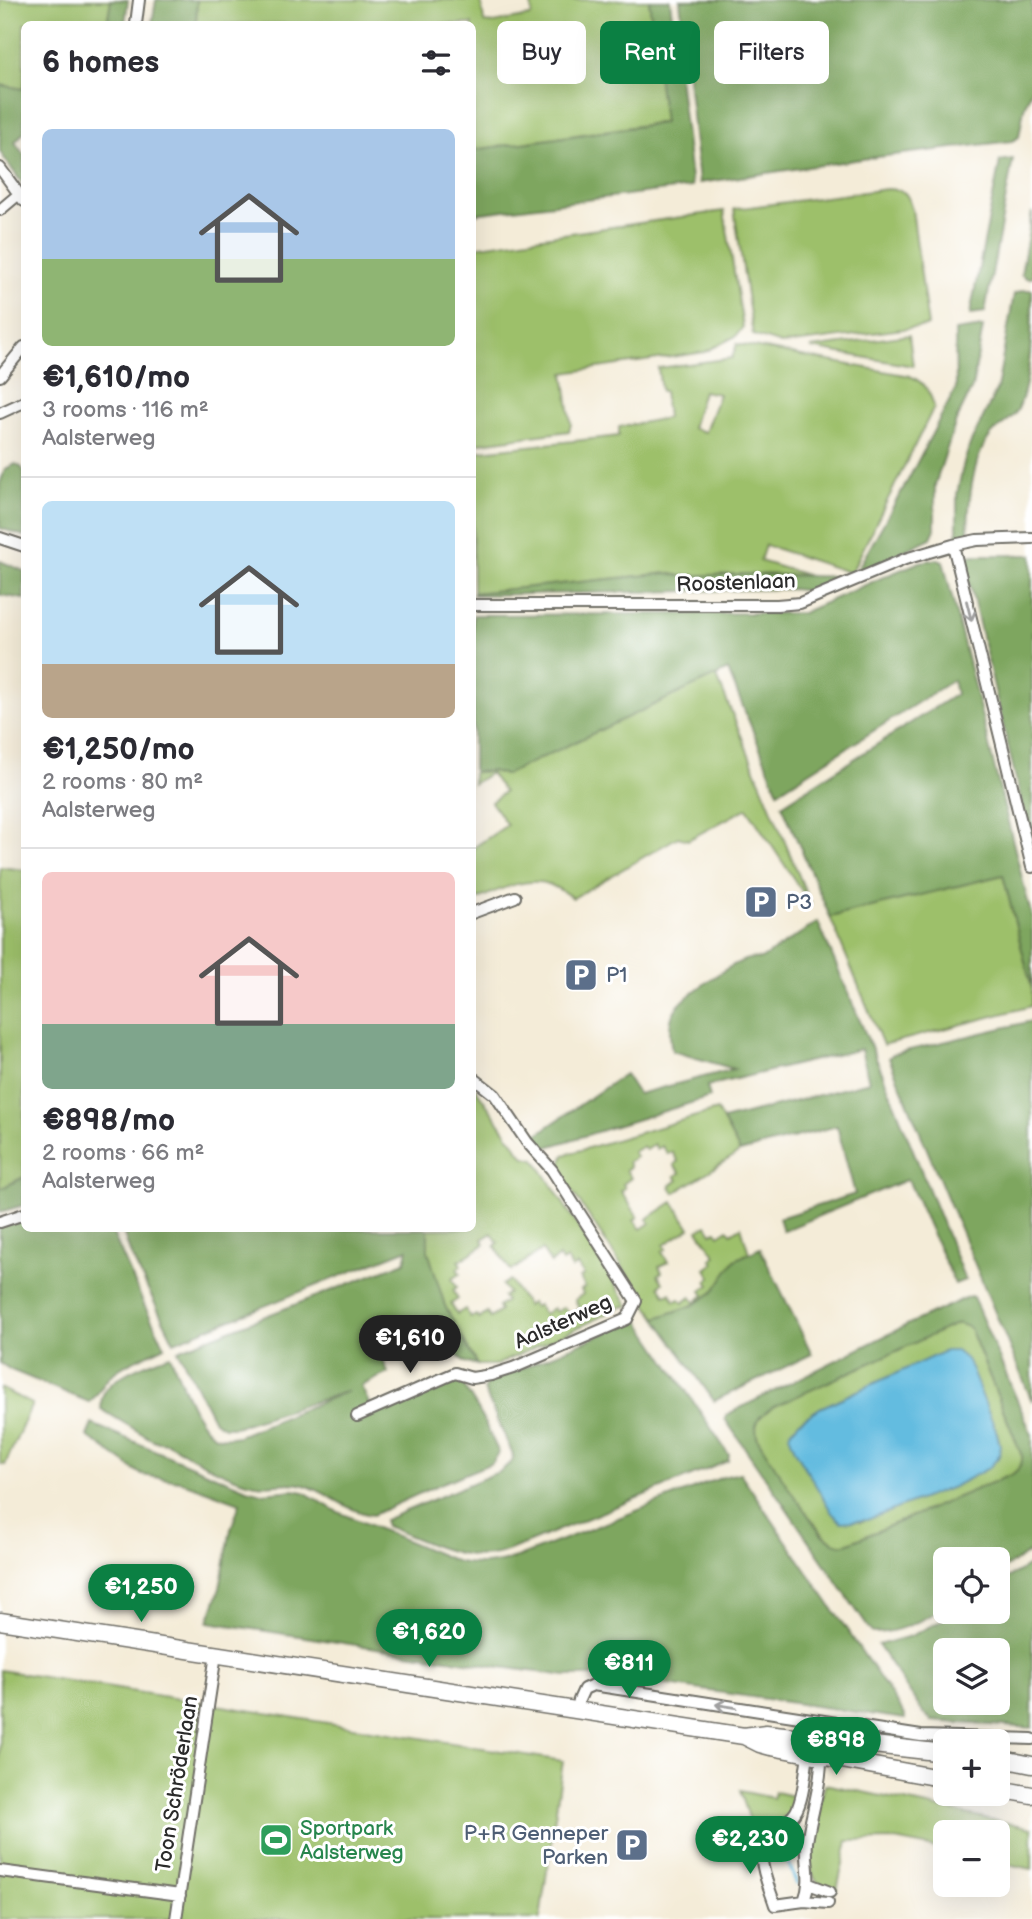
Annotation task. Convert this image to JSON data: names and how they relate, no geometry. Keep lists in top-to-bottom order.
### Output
{
  "streets": {
    "street": ["Roostenlaan", "Aalsterweg", "Toon Schröderlaan"]
  },
  "places": {
    "parking": ["P3", "P1", "P+R Genneper Parken"],
    "sports": ["Sportpark Aalsterweg"]
  },
  "page": {
    "chip": ["Buy", "Rent", "Filters"],
    "heading": "6 homes",
    "list": [
      {
        "name": "€1,610/mo",
        "note": "3 rooms · 116 m² · Aalsterweg"
      },
      {
        "name": "€1,250/mo",
        "note": "2 rooms · 80 m² · Aalsterweg"
      },
      {
        "name": "€898/mo",
        "note": "2 rooms · 66 m² · Aalsterweg"
      }
    ],
    "price": [
      "€1,610",
      "€1,250",
      "€1,620",
      "€811",
      "€898",
      "€2,230"
    ],
    "map_buttons": ["+", "−"]
  }
}
